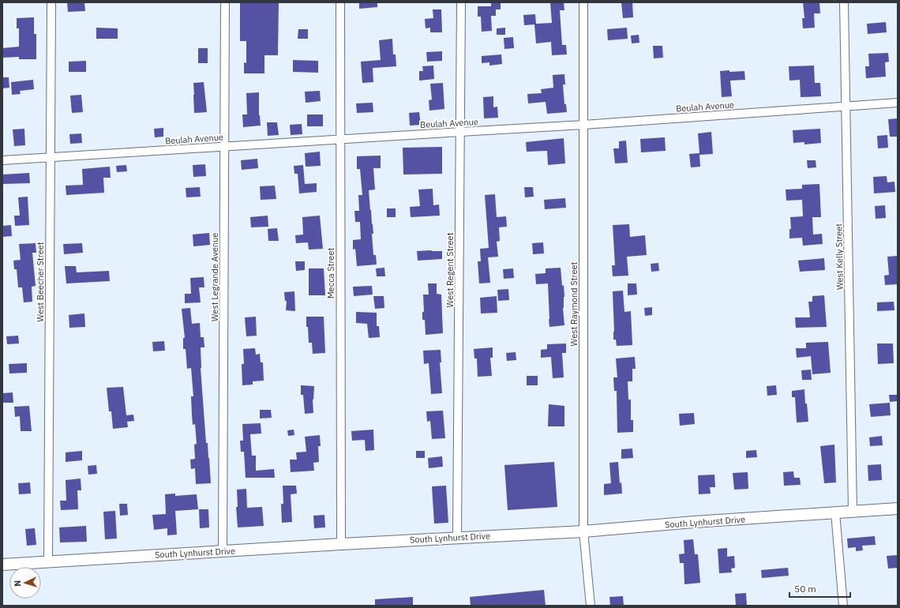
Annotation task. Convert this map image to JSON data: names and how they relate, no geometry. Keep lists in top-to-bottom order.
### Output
{
  "streets": {
    "main road": ["South Lynhurst Drive"],
    "street": [
      "Beulah Avenue",
      "West Kelly Street",
      "West Regent Street",
      "Mecca Street",
      "West Legrande Avenue",
      "West Beecher Street",
      "West Raymond Street"
    ]
  },
  "crossings": [
    ["Beulah Avenue", "West Kelly Street"],
    ["Beulah Avenue", "West Regent Street"],
    ["Beulah Avenue", "Mecca Street"],
    ["Beulah Avenue", "West Legrande Avenue"],
    ["Beulah Avenue", "West Beecher Street"],
    ["Beulah Avenue", "West Raymond Street"],
    ["West Kelly Street", "South Lynhurst Drive"],
    ["West Regent Street", "South Lynhurst Drive"],
    ["Mecca Street", "South Lynhurst Drive"],
    ["West Legrande Avenue", "South Lynhurst Drive"],
    ["West Beecher Street", "South Lynhurst Drive"],
    ["West Raymond Street", "South Lynhurst Drive"]
  ],
  "scale_bar": "50 m",
  "north": "left"
}
